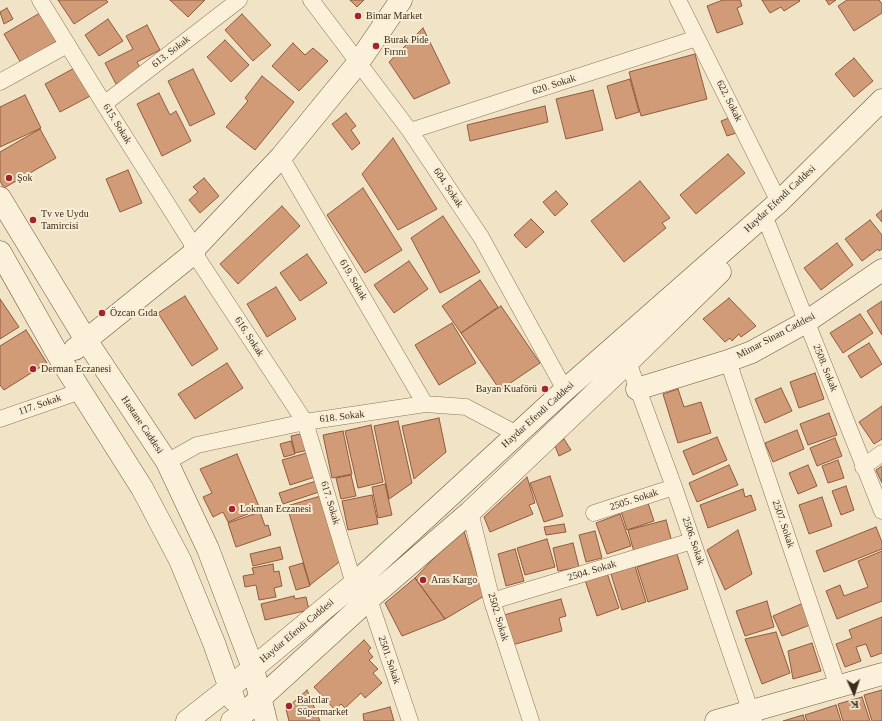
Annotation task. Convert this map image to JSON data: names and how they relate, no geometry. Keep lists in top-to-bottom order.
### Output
{
  "streets": {
    "main road": ["Haydar Efendi Caddesi", "Mimar Sinan Caddesi", "Hastane Caddesi"],
    "street": [
      "613. Sokak",
      "620. Sokak",
      "622. Sokak",
      "615. Sokak",
      "604. Sokak",
      "619. Sokak",
      "616. Sokak",
      "2508. Sokak",
      "117. Sokak",
      "618. Sokak",
      "2505. Sokak",
      "617. Sokak",
      "2507. Sokak",
      "2506. Sokak",
      "2504. Sokak",
      "2502. Sokak",
      "2501. Sokak"
    ]
  },
  "crossings": [
    ["613. Sokak", "615. Sokak"],
    ["620. Sokak", "622. Sokak"],
    ["620. Sokak", "604. Sokak"],
    ["622. Sokak", "Haydar Efendi Caddesi"],
    ["615. Sokak", "616. Sokak"],
    ["604. Sokak", "Haydar Efendi Caddesi"],
    ["Haydar Efendi Caddesi", "2508. Sokak"],
    ["Haydar Efendi Caddesi", "618. Sokak"],
    ["Haydar Efendi Caddesi", "Hastane Caddesi"],
    ["Haydar Efendi Caddesi", "617. Sokak"],
    ["Haydar Efendi Caddesi", "2506. Sokak"],
    ["Haydar Efendi Caddesi", "2502. Sokak"],
    ["Haydar Efendi Caddesi", "2501. Sokak"],
    ["619. Sokak", "618. Sokak"],
    ["Mimar Sinan Caddesi", "2508. Sokak"],
    ["Mimar Sinan Caddesi", "2507. Sokak"],
    ["Mimar Sinan Caddesi", "2506. Sokak"],
    ["616. Sokak", "618. Sokak"],
    ["616. Sokak", "617. Sokak"],
    ["618. Sokak", "Hastane Caddesi"],
    ["618. Sokak", "617. Sokak"],
    ["2505. Sokak", "2506. Sokak"],
    ["617. Sokak", "2501. Sokak"],
    ["2506. Sokak", "2504. Sokak"],
    ["2504. Sokak", "2502. Sokak"]
  ],
  "places": [
    "Bimar Market",
    "Burak Pide Fırını",
    "Şok",
    "Tv ve Uydu Tamircisi",
    "Özcan Gıda",
    "Derman Eczanesi",
    "Bayan Kuaförü",
    "Lokman Eczanesi",
    "Aras Kargo",
    "Balcılar Süpermarket"
  ],
  "north": "bottom"
}
